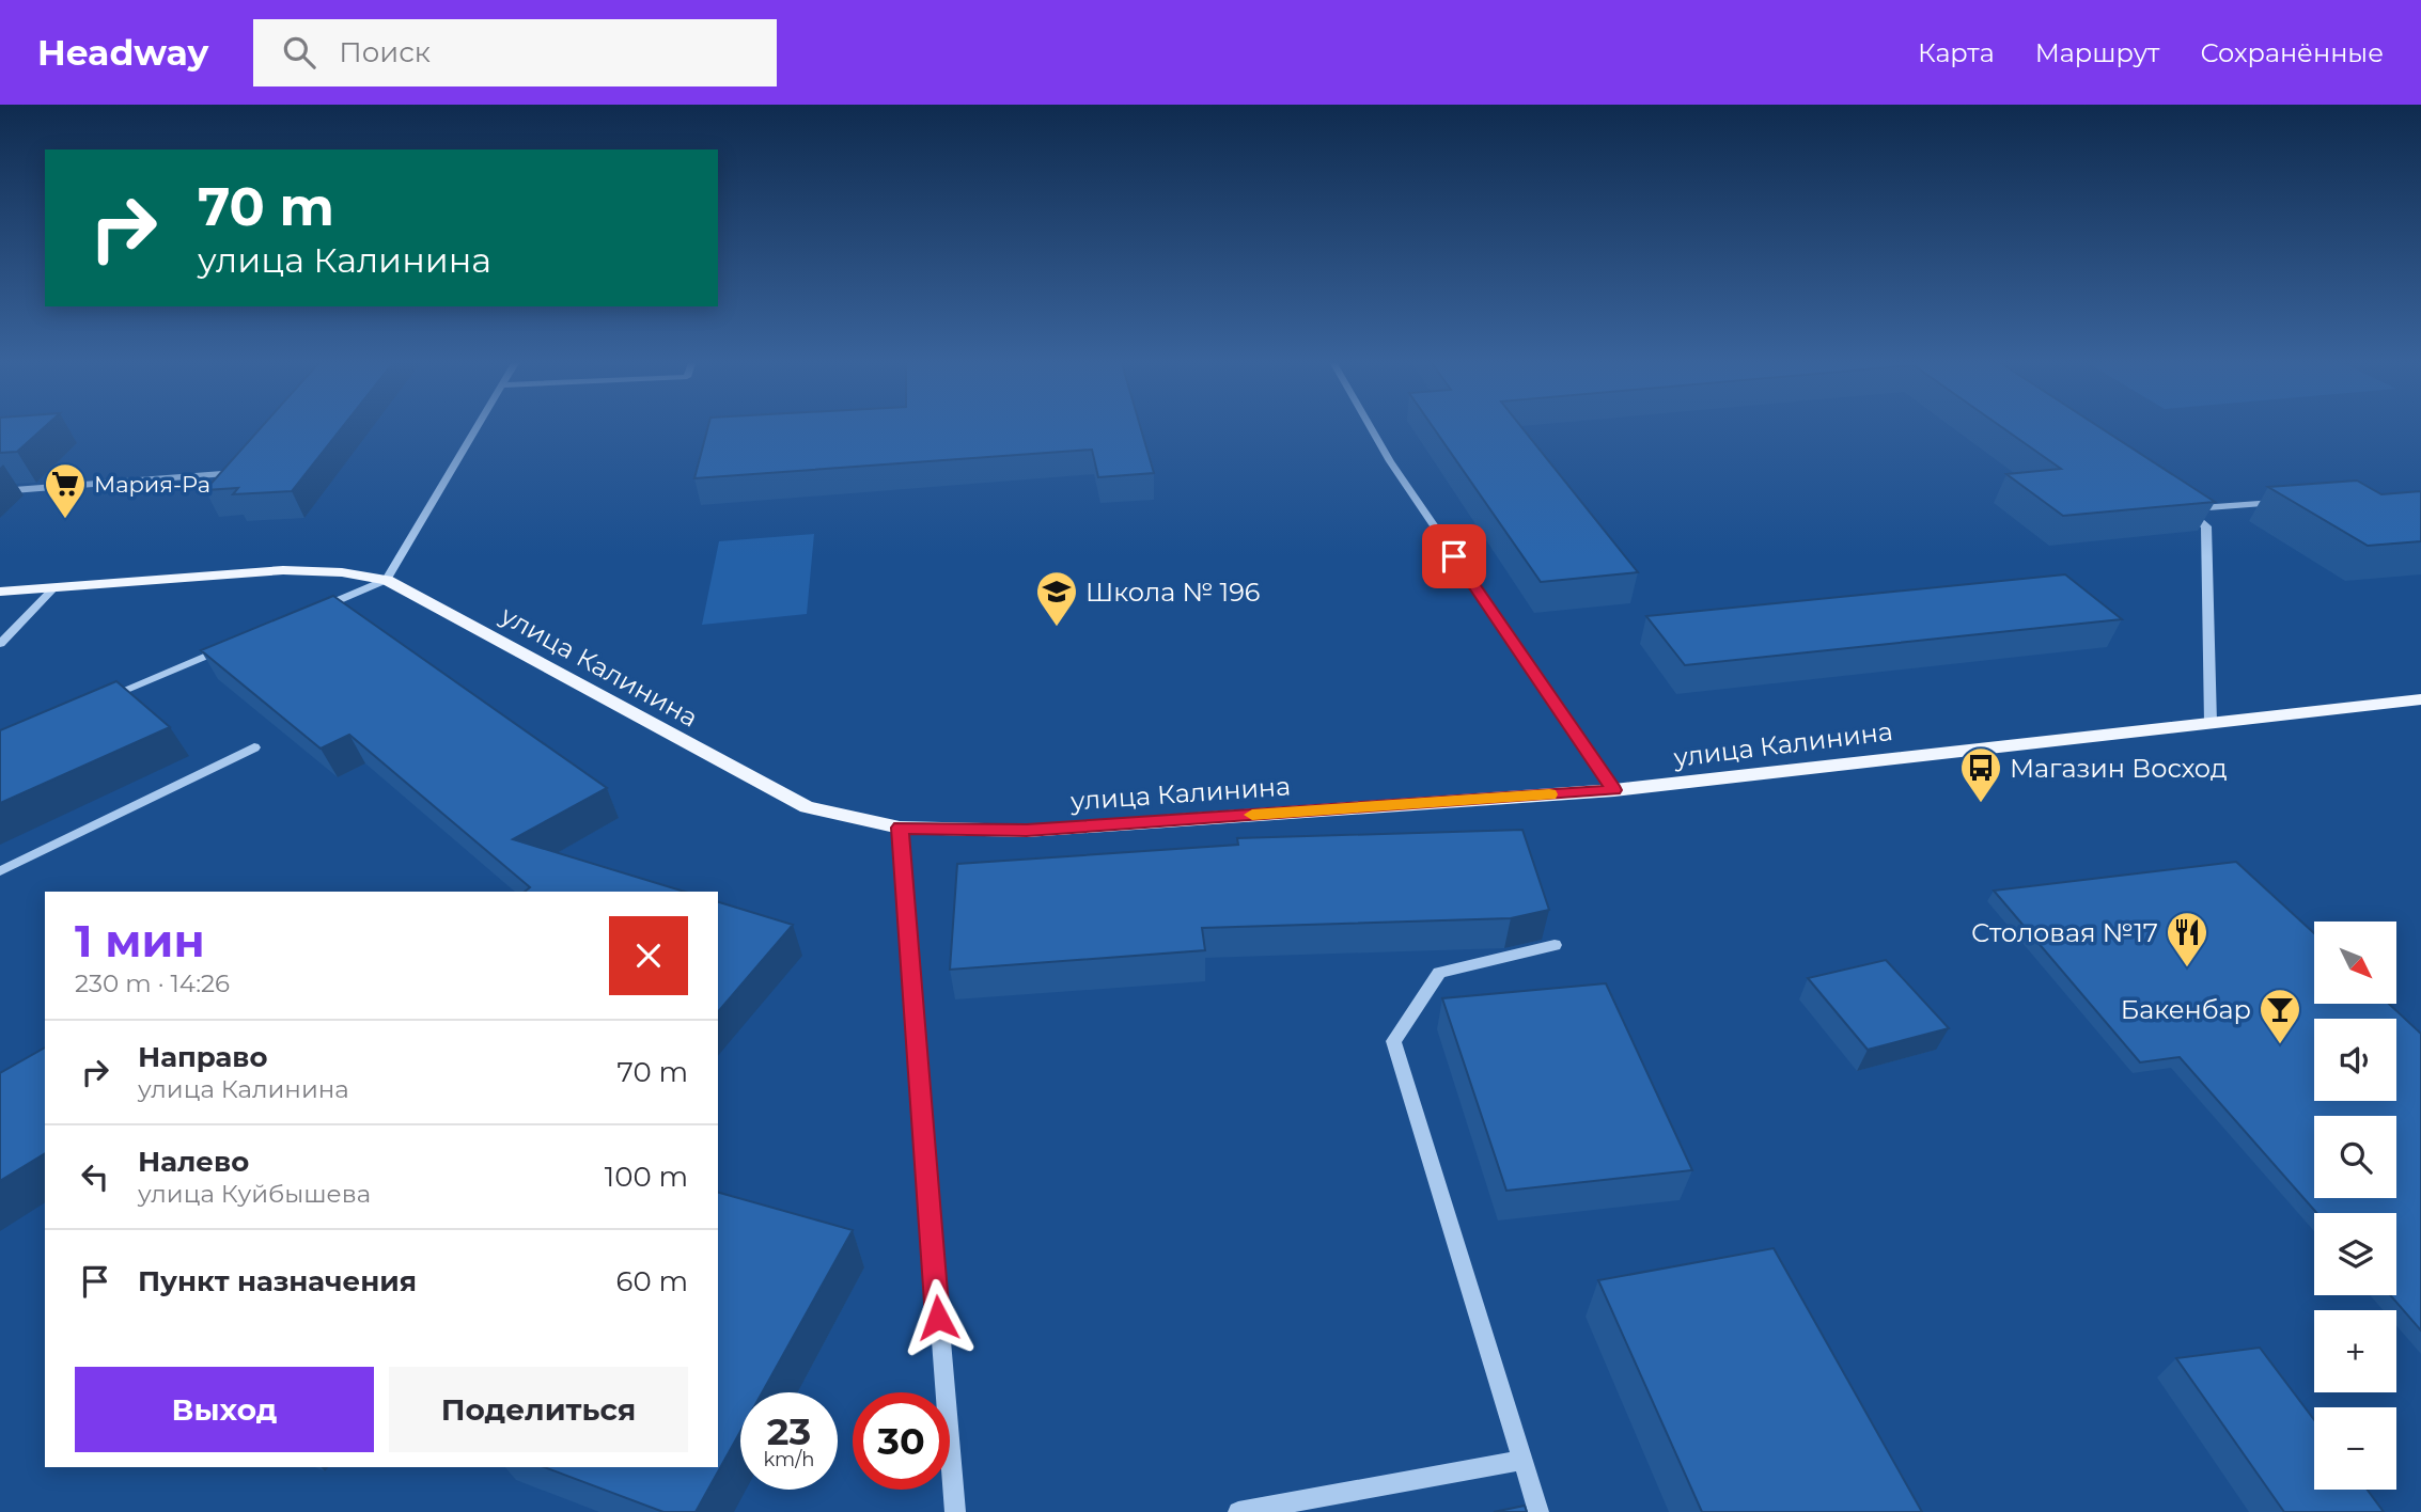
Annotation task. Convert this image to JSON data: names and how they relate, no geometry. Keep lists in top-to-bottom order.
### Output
{
  "streets": {
    "main road": ["улица Калинина"]
  },
  "places": {
    "supermarket": ["Мария-Ра"],
    "school or university": ["Школа № 196"],
    "bus stop": ["Магазин Восход"],
    "restaurant": ["Столовая №17"],
    "bar": ["Бакенбар"]
  },
  "north": "bottom right",
  "page": {
    "header": "Headway",
    "search": "Поиск",
    "nav": ["Карта", "Маршрут", "Сохранённые"],
    "turn": ["70 m", "улица Калинина"],
    "heading": ["1 мин", "230 m · 14:26"],
    "map_buttons": ["+", "−"],
    "list": [
      {
        "name": "Направо",
        "note": "улица Калинина",
        "value": "70 m"
      },
      {
        "name": "Налево",
        "note": "улица Куйбышева",
        "value": "100 m"
      },
      {
        "name": "Пункт назначения",
        "value": "60 m"
      }
    ],
    "buttons": ["Выход", "Поделиться"],
    "speed": "23 km/h",
    "limit": "30"
  }
}
